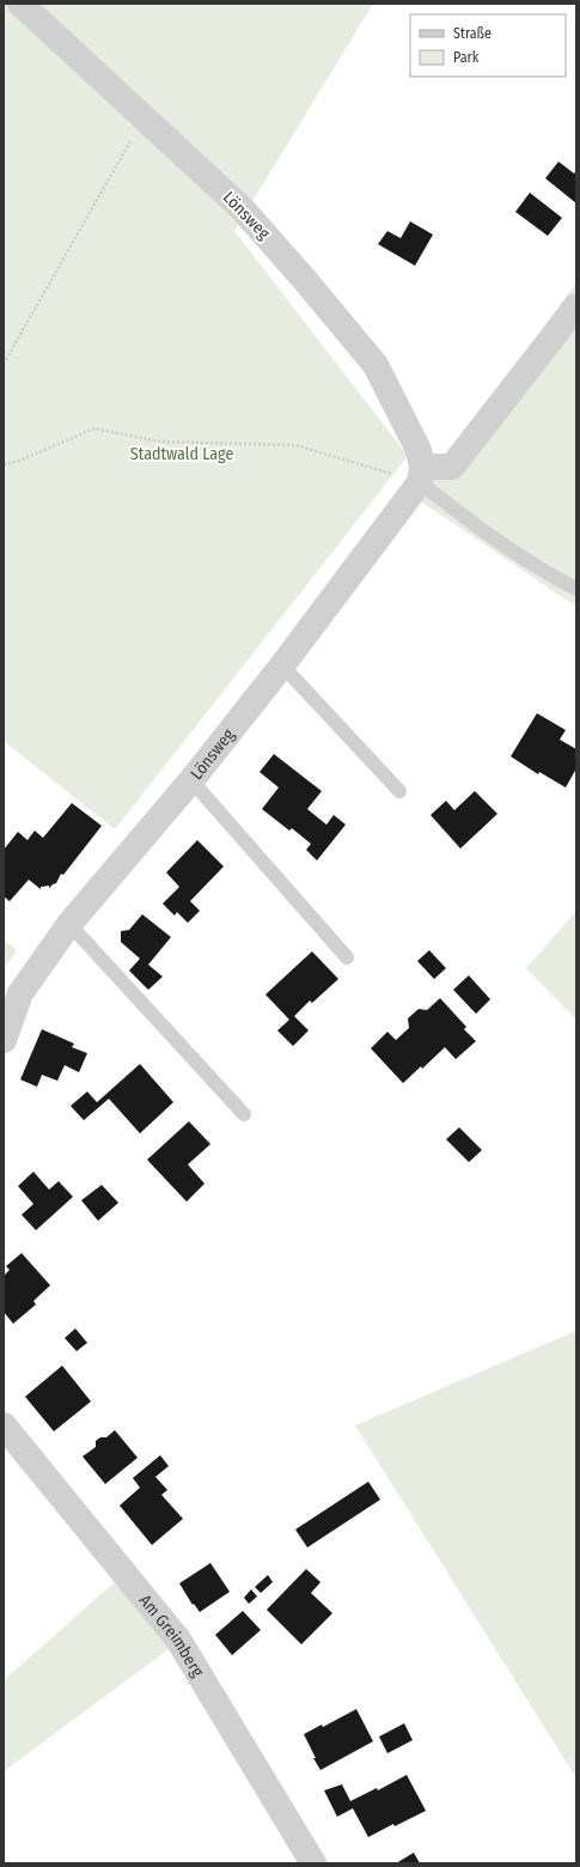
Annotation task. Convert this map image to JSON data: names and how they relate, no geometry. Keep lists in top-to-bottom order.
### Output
{
  "streets": {
    "street": ["Lönsweg", "Am Greimberg"]
  },
  "parks": ["Stadtwald Lage"],
  "legend": ["Straße", "Park"]
}
